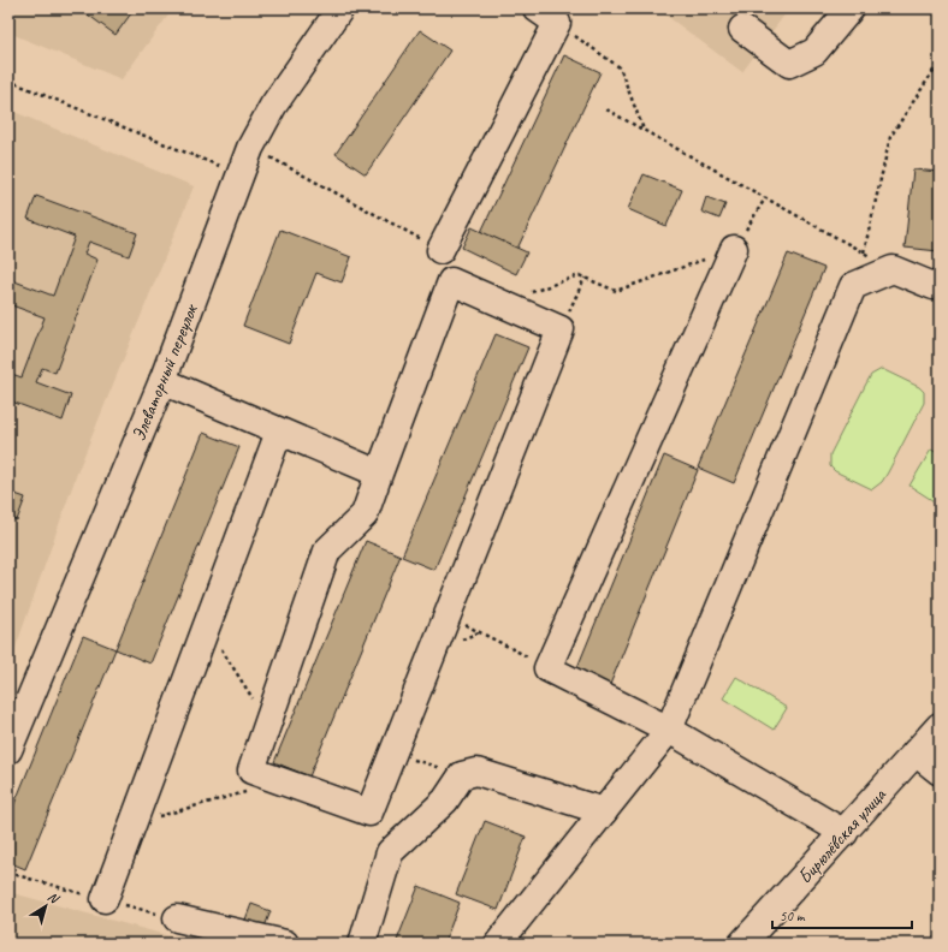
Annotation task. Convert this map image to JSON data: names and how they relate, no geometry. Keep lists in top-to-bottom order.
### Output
{
  "streets": {
    "street": ["Элеваторный переулок", "Бирюлёвская улица"]
  },
  "scale_bar": "50 m",
  "north": "top right"
}
